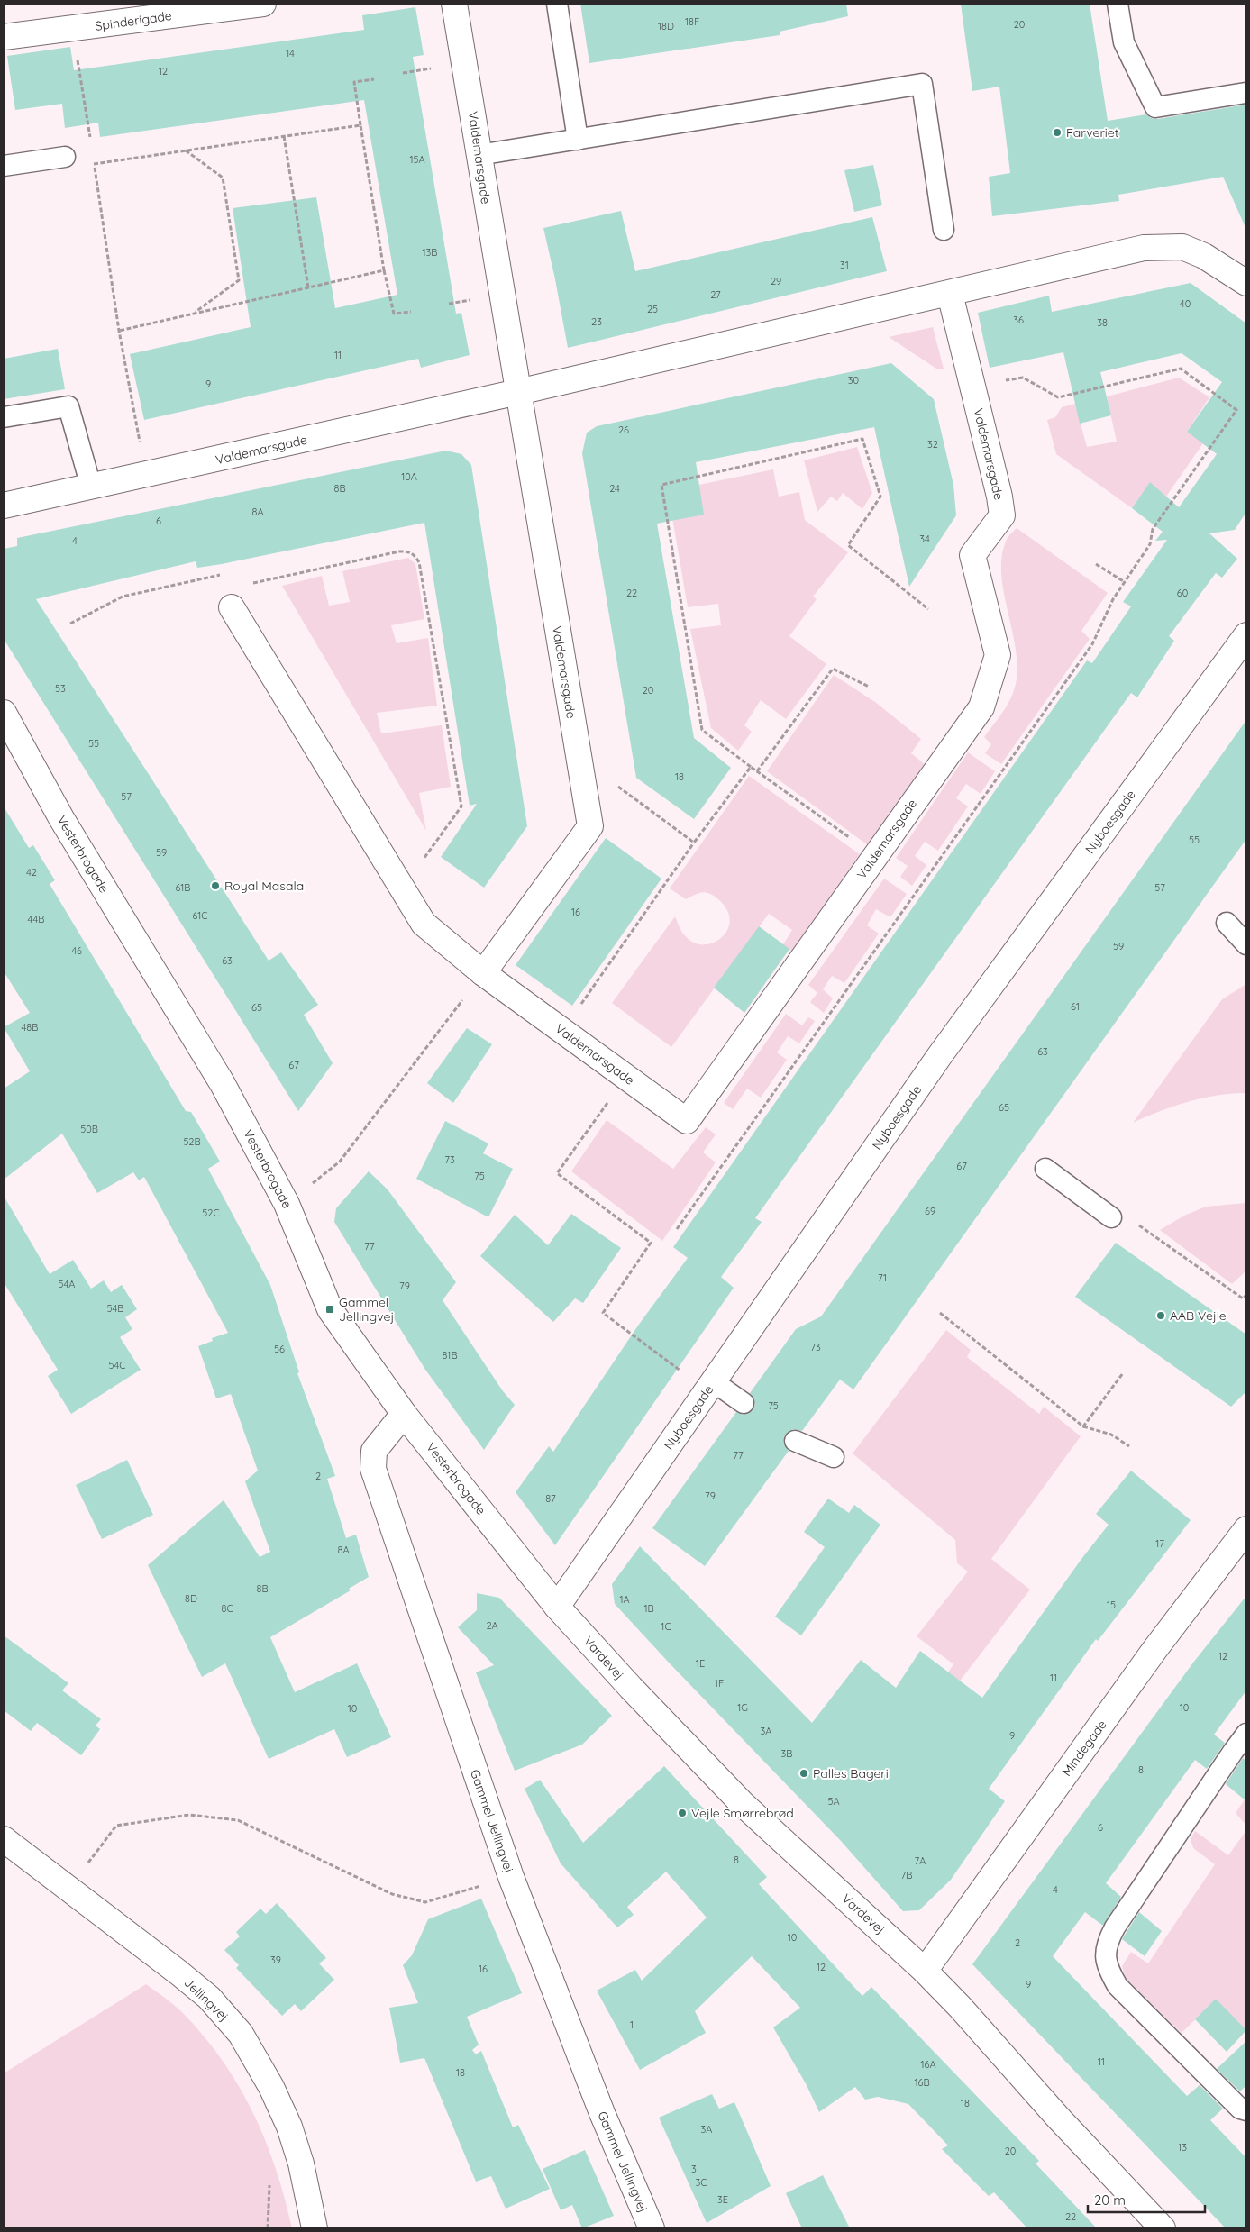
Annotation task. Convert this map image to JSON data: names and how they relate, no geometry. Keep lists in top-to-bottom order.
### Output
{
  "streets": {
    "street": [
      "Spinderigade",
      "Valdemarsgade",
      "Nyboesgade",
      "Vesterbrogade",
      "Vardevej",
      "Mindegade",
      "Gammel Jellingvej",
      "Jellingvej"
    ]
  },
  "crossings": [
    ["Nyboesgade", "Vesterbrogade"],
    ["Nyboesgade", "Vardevej"],
    ["Vesterbrogade", "Vardevej"],
    ["Vesterbrogade", "Gammel Jellingvej"],
    ["Vardevej", "Mindegade"]
  ],
  "places": {
    "other": [
      "Farveriet",
      "Royal Masala",
      "AAB Vejle",
      "Palles Bageri",
      "Vejle Smørrebrød"
    ],
    "transit": ["Gammel Jellingvej"]
  },
  "house_numbers": [
    "18F",
    "20",
    "18D",
    "14",
    "12",
    "15A",
    "13B",
    "31",
    "29",
    "27",
    "40",
    "25",
    "36",
    "23",
    "38",
    "11",
    "30",
    "9",
    "26",
    "32",
    "10A",
    "8B",
    "24",
    "8A",
    "6",
    "34",
    "4",
    "22",
    "60",
    "53",
    "20",
    "55",
    "18",
    "57",
    "55",
    "59",
    "42",
    "61B",
    "57",
    "16",
    "61C",
    "44B",
    "59",
    "46",
    "63",
    "61",
    "65",
    "48B",
    "63",
    "67",
    "65",
    "50B",
    "52B",
    "73",
    "67",
    "75",
    "69",
    "52C",
    "77",
    "71",
    "54A",
    "79",
    "54B",
    "73",
    "56",
    "81B",
    "54C",
    "75",
    "77",
    "2",
    "79",
    "87",
    "17",
    "8A",
    "8B",
    "8D",
    "1A",
    "15",
    "8C",
    "1B",
    "2A",
    "1C",
    "12",
    "1E",
    "11",
    "1F",
    "1G",
    "10",
    "10",
    "3A",
    "9",
    "3B",
    "8",
    "5A",
    "6",
    "8",
    "7A",
    "7B",
    "4",
    "10",
    "2",
    "39",
    "12",
    "16",
    "9",
    "1",
    "11",
    "16A",
    "18",
    "16B",
    "18",
    "3A",
    "13",
    "20",
    "3",
    "3C",
    "3E",
    "22"
  ],
  "scale_bar": "20 m"
}
